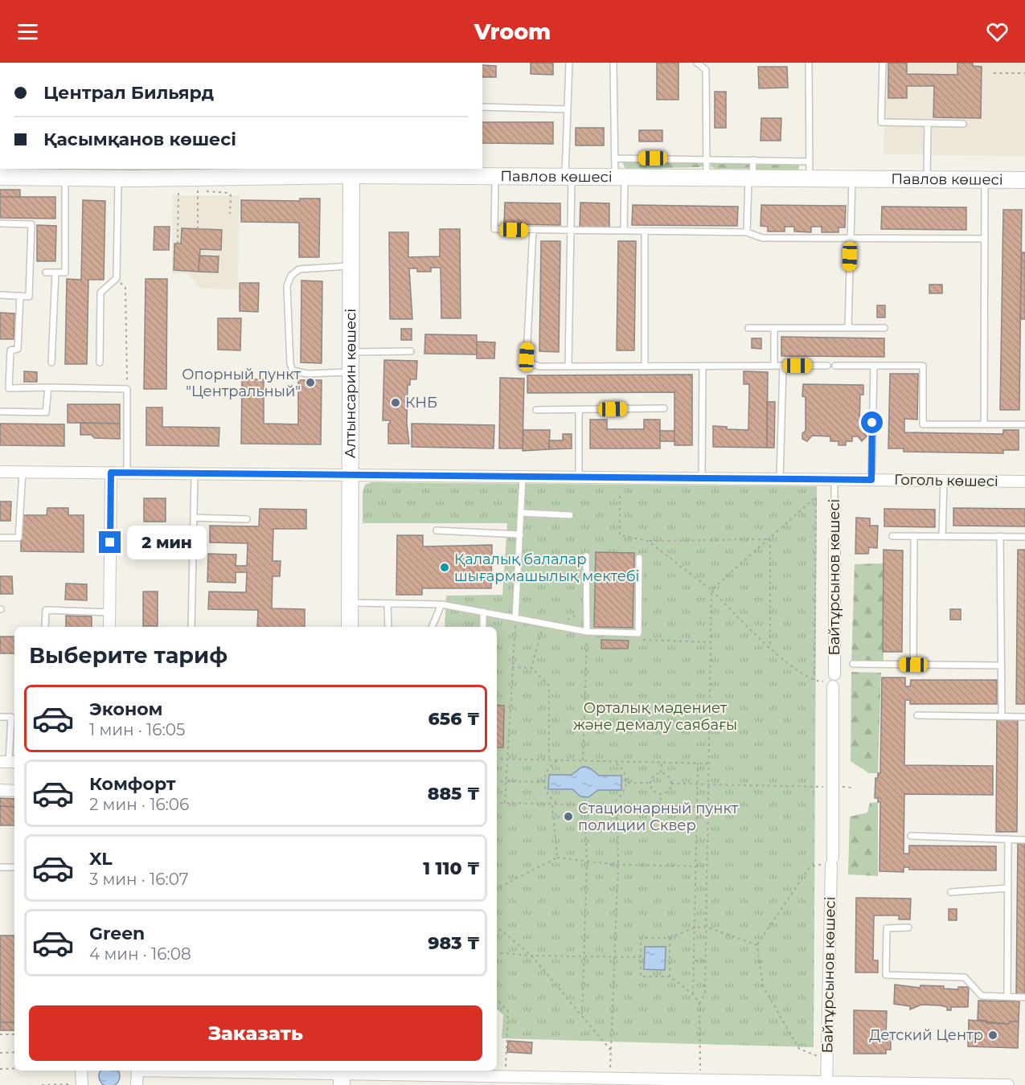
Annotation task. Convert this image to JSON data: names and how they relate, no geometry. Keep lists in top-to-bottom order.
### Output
{
  "streets": {
    "street": [
      "Павлов көшесі",
      "Алтынсарин көшесі",
      "Гоголь көшесі",
      "Байтұрсынов көшесі"
    ]
  },
  "crossings": [
    ["Павлов көшесі", "Алтынсарин көшесі"],
    ["Алтынсарин көшесі", "Гоголь көшесі"],
    ["Гоголь көшесі", "Байтұрсынов көшесі"]
  ],
  "parks": ["Орталық мәдениет және демалу саябағы"],
  "places": [
    "Опорный пункт \"Центральный\"",
    "КНБ",
    "Қалалық балалар шығармашылық мектебі",
    "Стационарный пункт полиции Сквер",
    "Детский Центр"
  ],
  "page": {
    "header": "Vroom",
    "banner": ["Централ Бильярд", "Қасымқанов көшесі"],
    "bubble": "2 мин",
    "heading": "Выберите тариф",
    "list": [
      {
        "name": "Эконом",
        "note": "1 мин · 16:05",
        "value": "656 ₸"
      },
      {
        "name": "Комфорт",
        "note": "2 мин · 16:06",
        "value": "885 ₸"
      },
      {
        "name": "XL",
        "note": "3 мин · 16:07",
        "value": "1 110 ₸"
      },
      {
        "name": "Green",
        "note": "4 мин · 16:08",
        "value": "983 ₸"
      }
    ],
    "buttons": "Заказать"
  }
}
